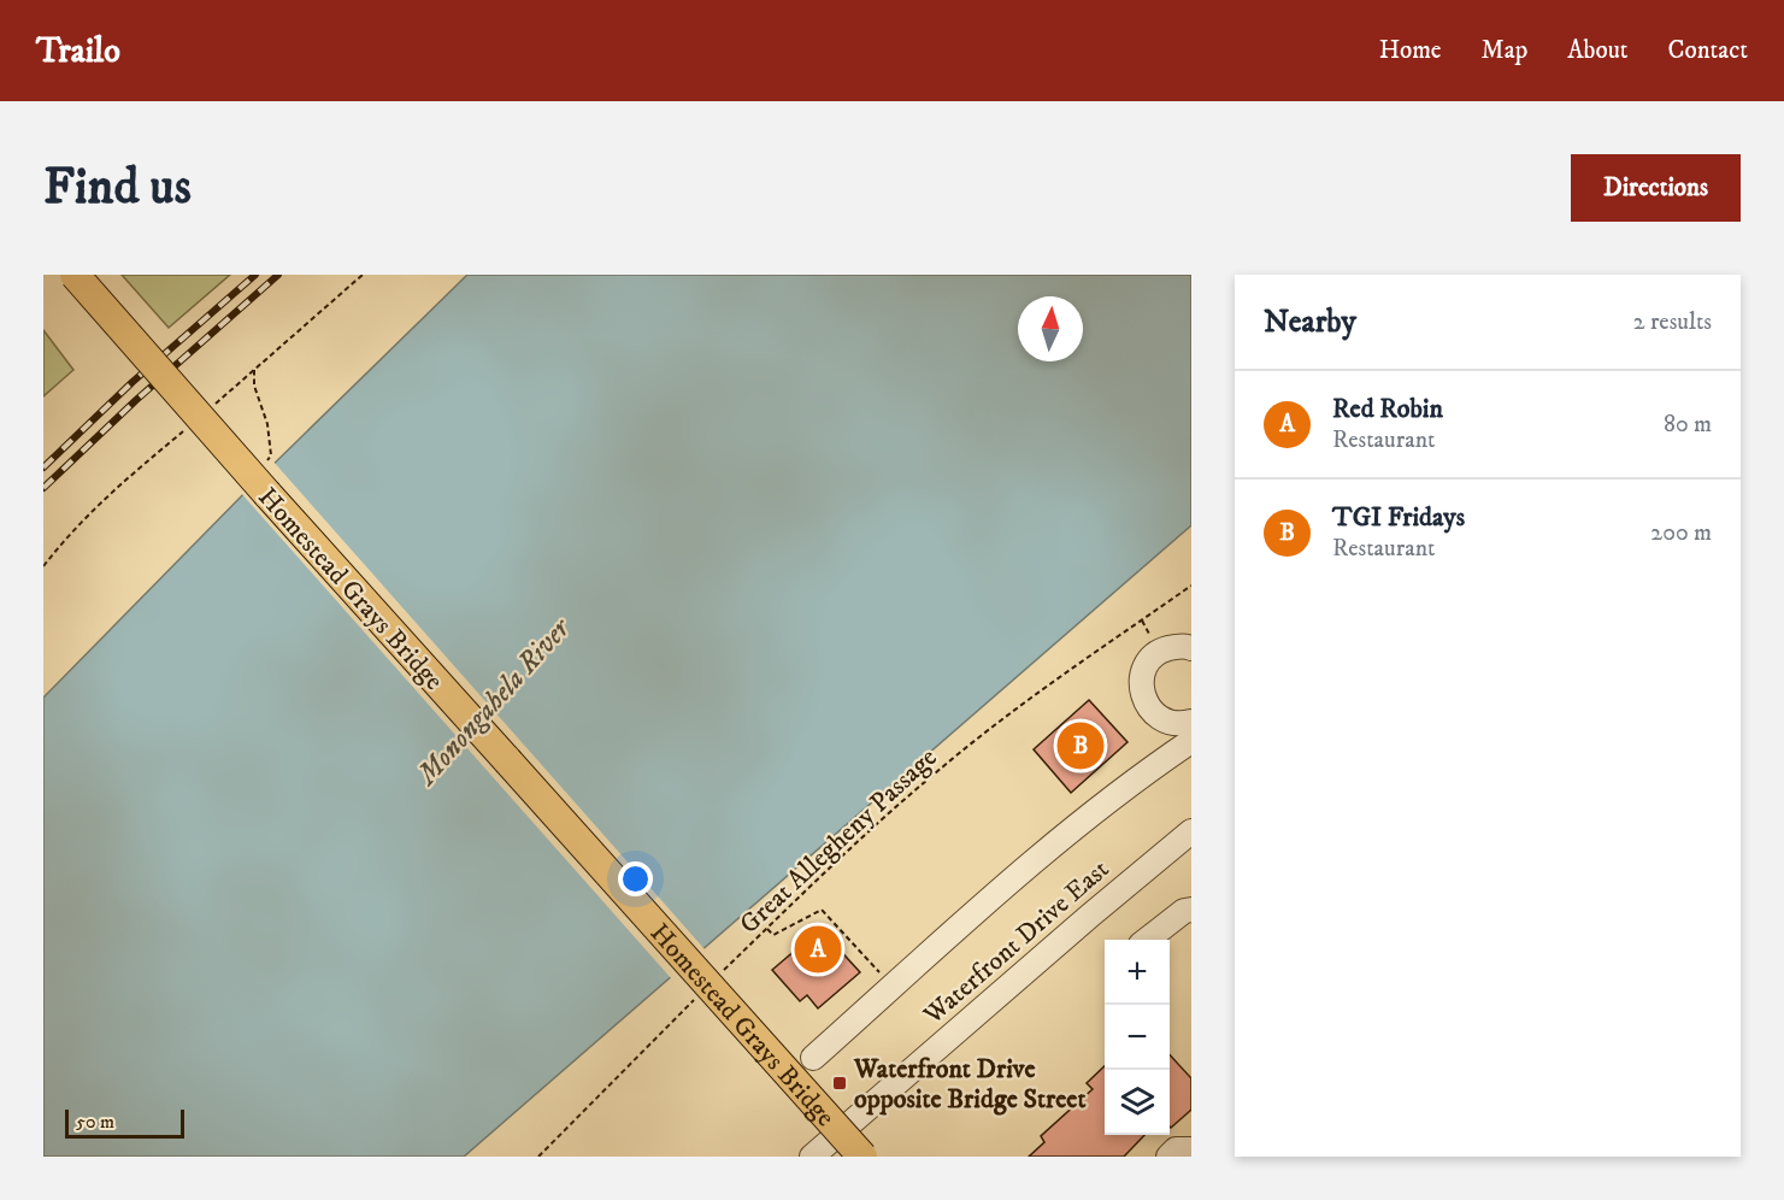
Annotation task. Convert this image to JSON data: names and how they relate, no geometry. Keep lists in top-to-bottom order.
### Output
{
  "streets": {
    "main road": ["Homestead Grays Bridge"],
    "street": ["Waterfront Drive East"],
    "path": ["Great Allegheny Passage"]
  },
  "water": ["Monongahela River"],
  "places": {
    "transit": ["Waterfront Drive opposite Bridge Street"]
  },
  "scale_bar": "50 m",
  "north": "top",
  "page": {
    "header": "Trailo",
    "nav": [
      "Home",
      "Map",
      "About",
      "Contact"
    ],
    "buttons": "Directions",
    "title": "Find us",
    "heading": ["Nearby", "2 results"],
    "list": [
      {
        "mark": "A",
        "name": "Red Robin",
        "note": "Restaurant",
        "value": "80 m"
      },
      {
        "mark": "B",
        "name": "TGI Fridays",
        "note": "Restaurant",
        "value": "200 m"
      }
    ],
    "pins": ["B", "A"],
    "map_buttons": ["+", "−"],
    "scale": "50 m"
  }
}
